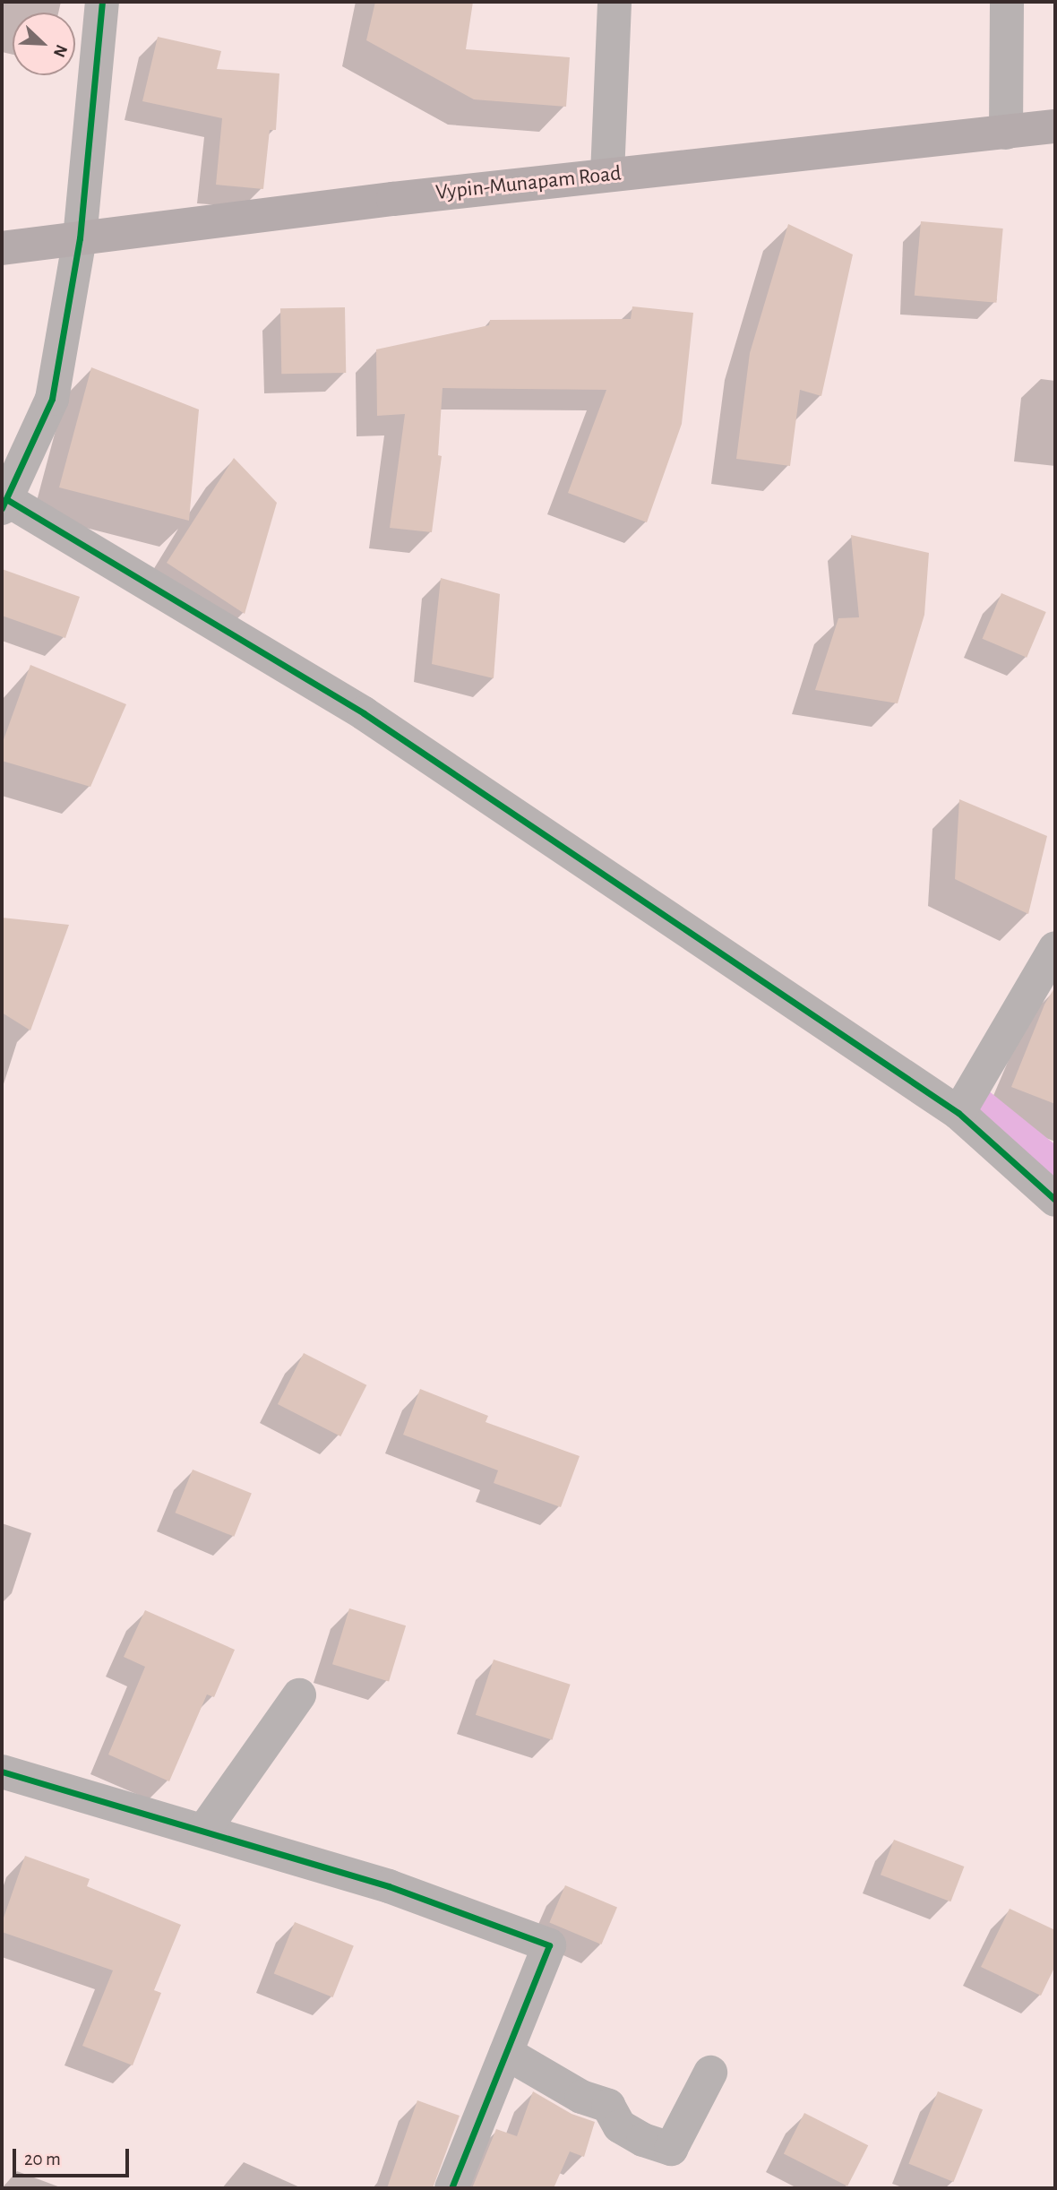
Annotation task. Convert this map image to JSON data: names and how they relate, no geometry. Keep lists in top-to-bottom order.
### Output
{
  "streets": {
    "main road": ["Vypin-Munapam Road"]
  },
  "scale_bar": "20 m",
  "north": "bottom right"
}
